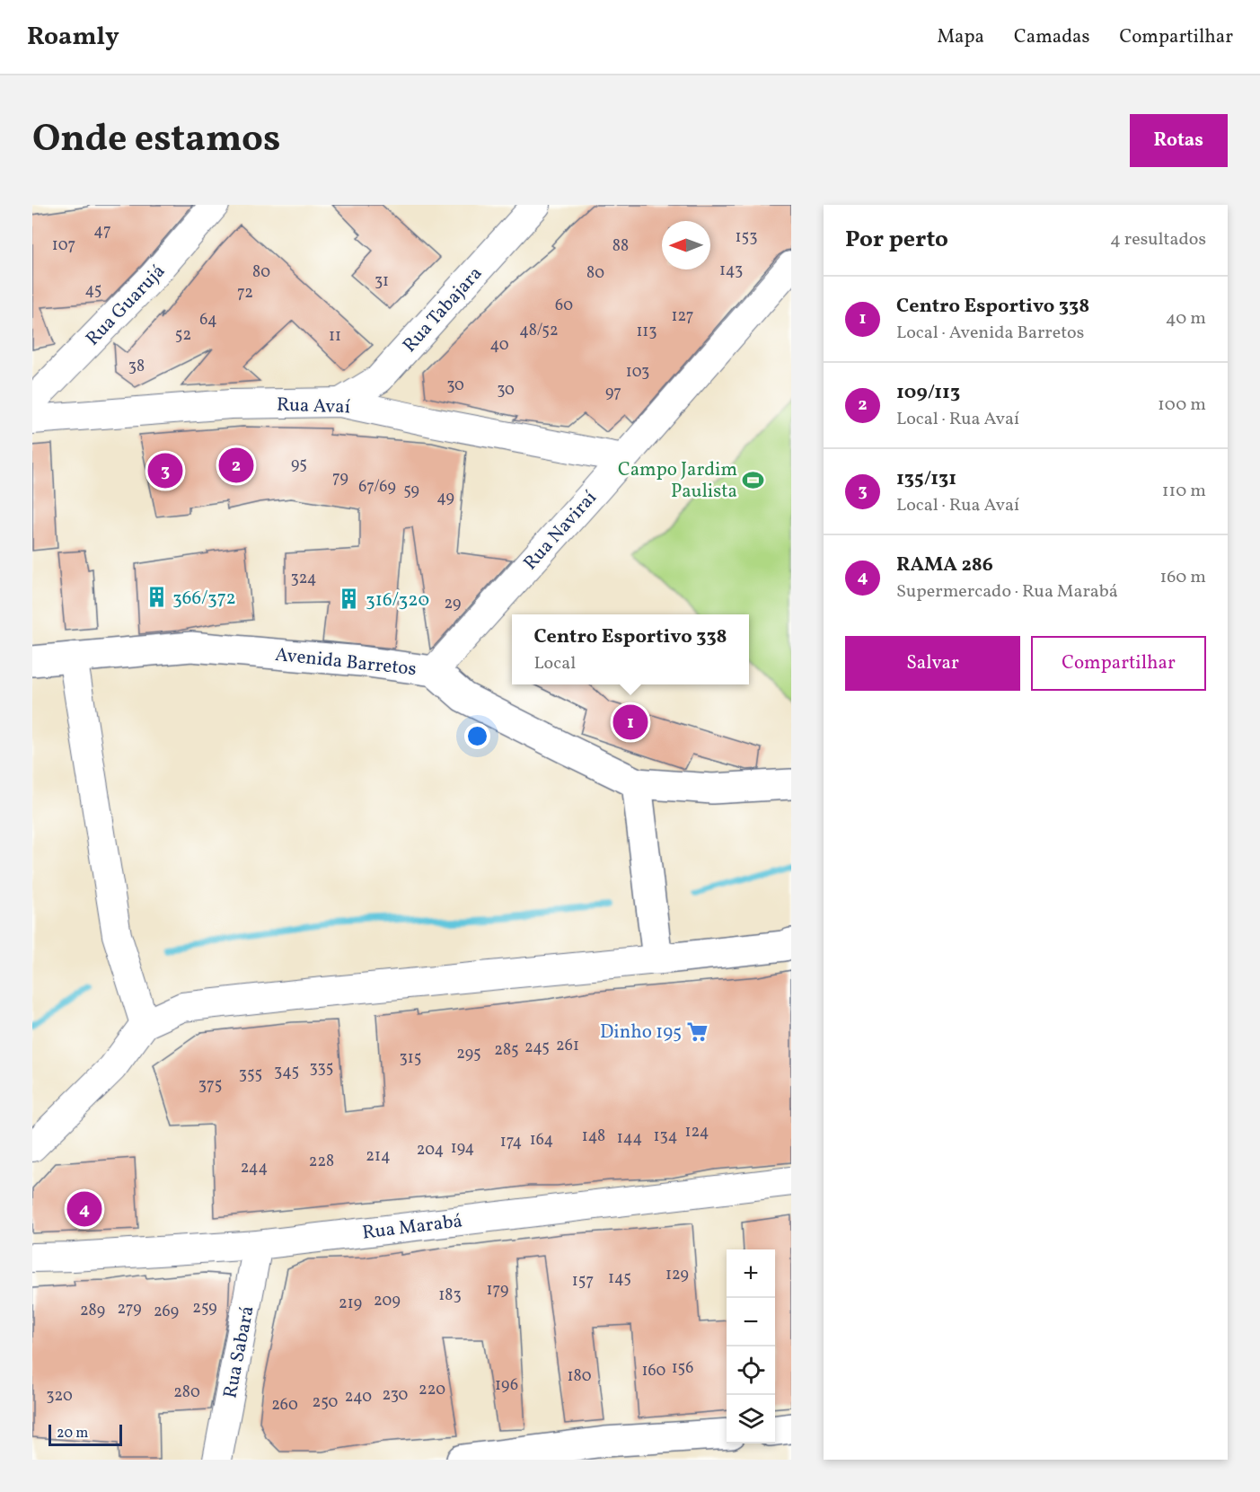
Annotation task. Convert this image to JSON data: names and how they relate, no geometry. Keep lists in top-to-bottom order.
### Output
{
  "streets": {
    "street": [
      "Rua Guarujá",
      "Rua Tabajara",
      "Rua Avaí",
      "Rua Naviraí",
      "Avenida Barretos",
      "Rua Marabá",
      "Rua Sabará"
    ]
  },
  "crossings": [
    ["Rua Tabajara", "Rua Avaí"],
    ["Rua Avaí", "Rua Naviraí"],
    ["Rua Naviraí", "Avenida Barretos"],
    ["Rua Marabá", "Rua Sabará"]
  ],
  "places": {
    "sports": ["Campo Jardim Paulista"],
    "building": ["366/372", "316/320"],
    "supermarket": ["Dinho 195"]
  },
  "house_numbers": [
    "47",
    "153",
    "107",
    "88",
    "143",
    "80",
    "80",
    "31",
    "45",
    "72",
    "60",
    "127",
    "64",
    "48/52",
    "113",
    "52",
    "11",
    "40",
    "38",
    "103",
    "30",
    "30",
    "97",
    "95",
    "79",
    "67/69",
    "59",
    "49",
    "324",
    "29",
    "261",
    "245",
    "285",
    "295",
    "315",
    "335",
    "345",
    "355",
    "375",
    "124",
    "148",
    "134",
    "144",
    "164",
    "174",
    "194",
    "204",
    "214",
    "228",
    "244",
    "129",
    "145",
    "157",
    "179",
    "183",
    "209",
    "219",
    "259",
    "279",
    "289",
    "269",
    "156",
    "160",
    "180",
    "196",
    "220",
    "280",
    "230",
    "320",
    "240",
    "250",
    "260"
  ],
  "scale_bar": "20 m",
  "north": "left",
  "page": {
    "header": "Roamly",
    "nav": ["Mapa", "Camadas", "Compartilhar"],
    "title": "Onde estamos",
    "buttons": [
      "Rotas",
      ["Salvar", "Compartilhar"]
    ],
    "heading": ["Por perto", "4 resultados"],
    "list": [
      {
        "mark": "1",
        "name": "Centro Esportivo 338",
        "note": "Local · Avenida Barretos",
        "value": "40 m"
      },
      {
        "mark": "2",
        "name": "109/113",
        "note": "Local · Rua Avaí",
        "value": "100 m"
      },
      {
        "mark": "3",
        "name": "135/131",
        "note": "Local · Rua Avaí",
        "value": "110 m"
      },
      {
        "mark": "4",
        "name": "RAMA 286",
        "note": "Supermercado · Rua Marabá",
        "value": "160 m"
      }
    ],
    "pins": [
      "2",
      "3",
      "1",
      "4"
    ],
    "popup": ["Centro Esportivo 338", "Local"],
    "map_buttons": ["+", "−"],
    "scale": "20 m"
  }
}
